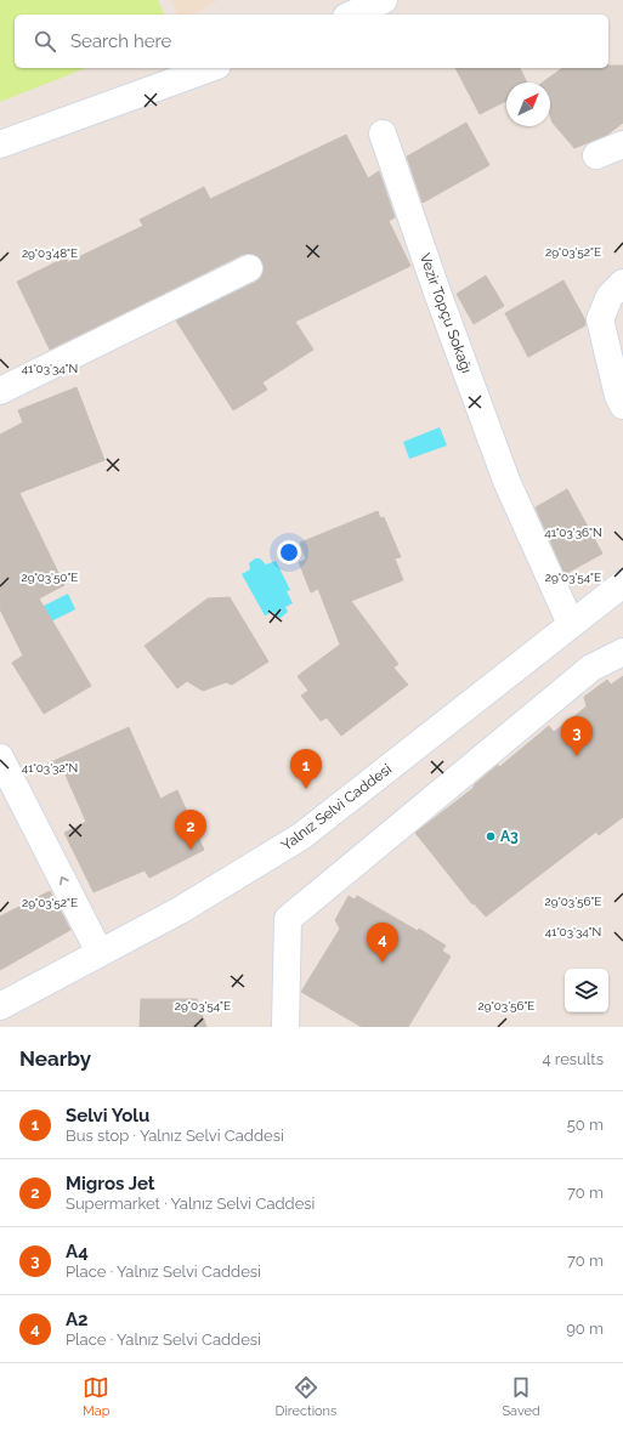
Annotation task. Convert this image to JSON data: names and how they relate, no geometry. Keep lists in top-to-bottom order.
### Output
{
  "streets": {
    "street": ["Vezir Topçu Sokağı", "Yalnız Selvi Caddesi"]
  },
  "crossings": [
    ["Vezir Topçu Sokağı", "Yalnız Selvi Caddesi"]
  ],
  "places": ["A3"],
  "north": "top right",
  "page": {
    "search": "Search here",
    "pins": [
      "3",
      "1",
      "2",
      "4"
    ],
    "heading": ["Nearby", "4 results"],
    "list": [
      {
        "mark": "1",
        "name": "Selvi Yolu",
        "note": "Bus stop · Yalnız Selvi Caddesi",
        "value": "50 m"
      },
      {
        "mark": "2",
        "name": "Migros Jet",
        "note": "Supermarket · Yalnız Selvi Caddesi",
        "value": "70 m"
      },
      {
        "mark": "3",
        "name": "A4",
        "note": "Place · Yalnız Selvi Caddesi",
        "value": "70 m"
      },
      {
        "mark": "4",
        "name": "A2",
        "note": "Place · Yalnız Selvi Caddesi",
        "value": "90 m"
      }
    ],
    "nav": ["Map", "Directions", "Saved"]
  },
  "coordinates": [
    "29°03'52\"E",
    "29°03'48\"E",
    "41°03'34\"N",
    "41°03'36\"N",
    "29°03'54\"E",
    "29°03'50\"E",
    "41°03'32\"N",
    "29°03'56\"E"
  ]
}
